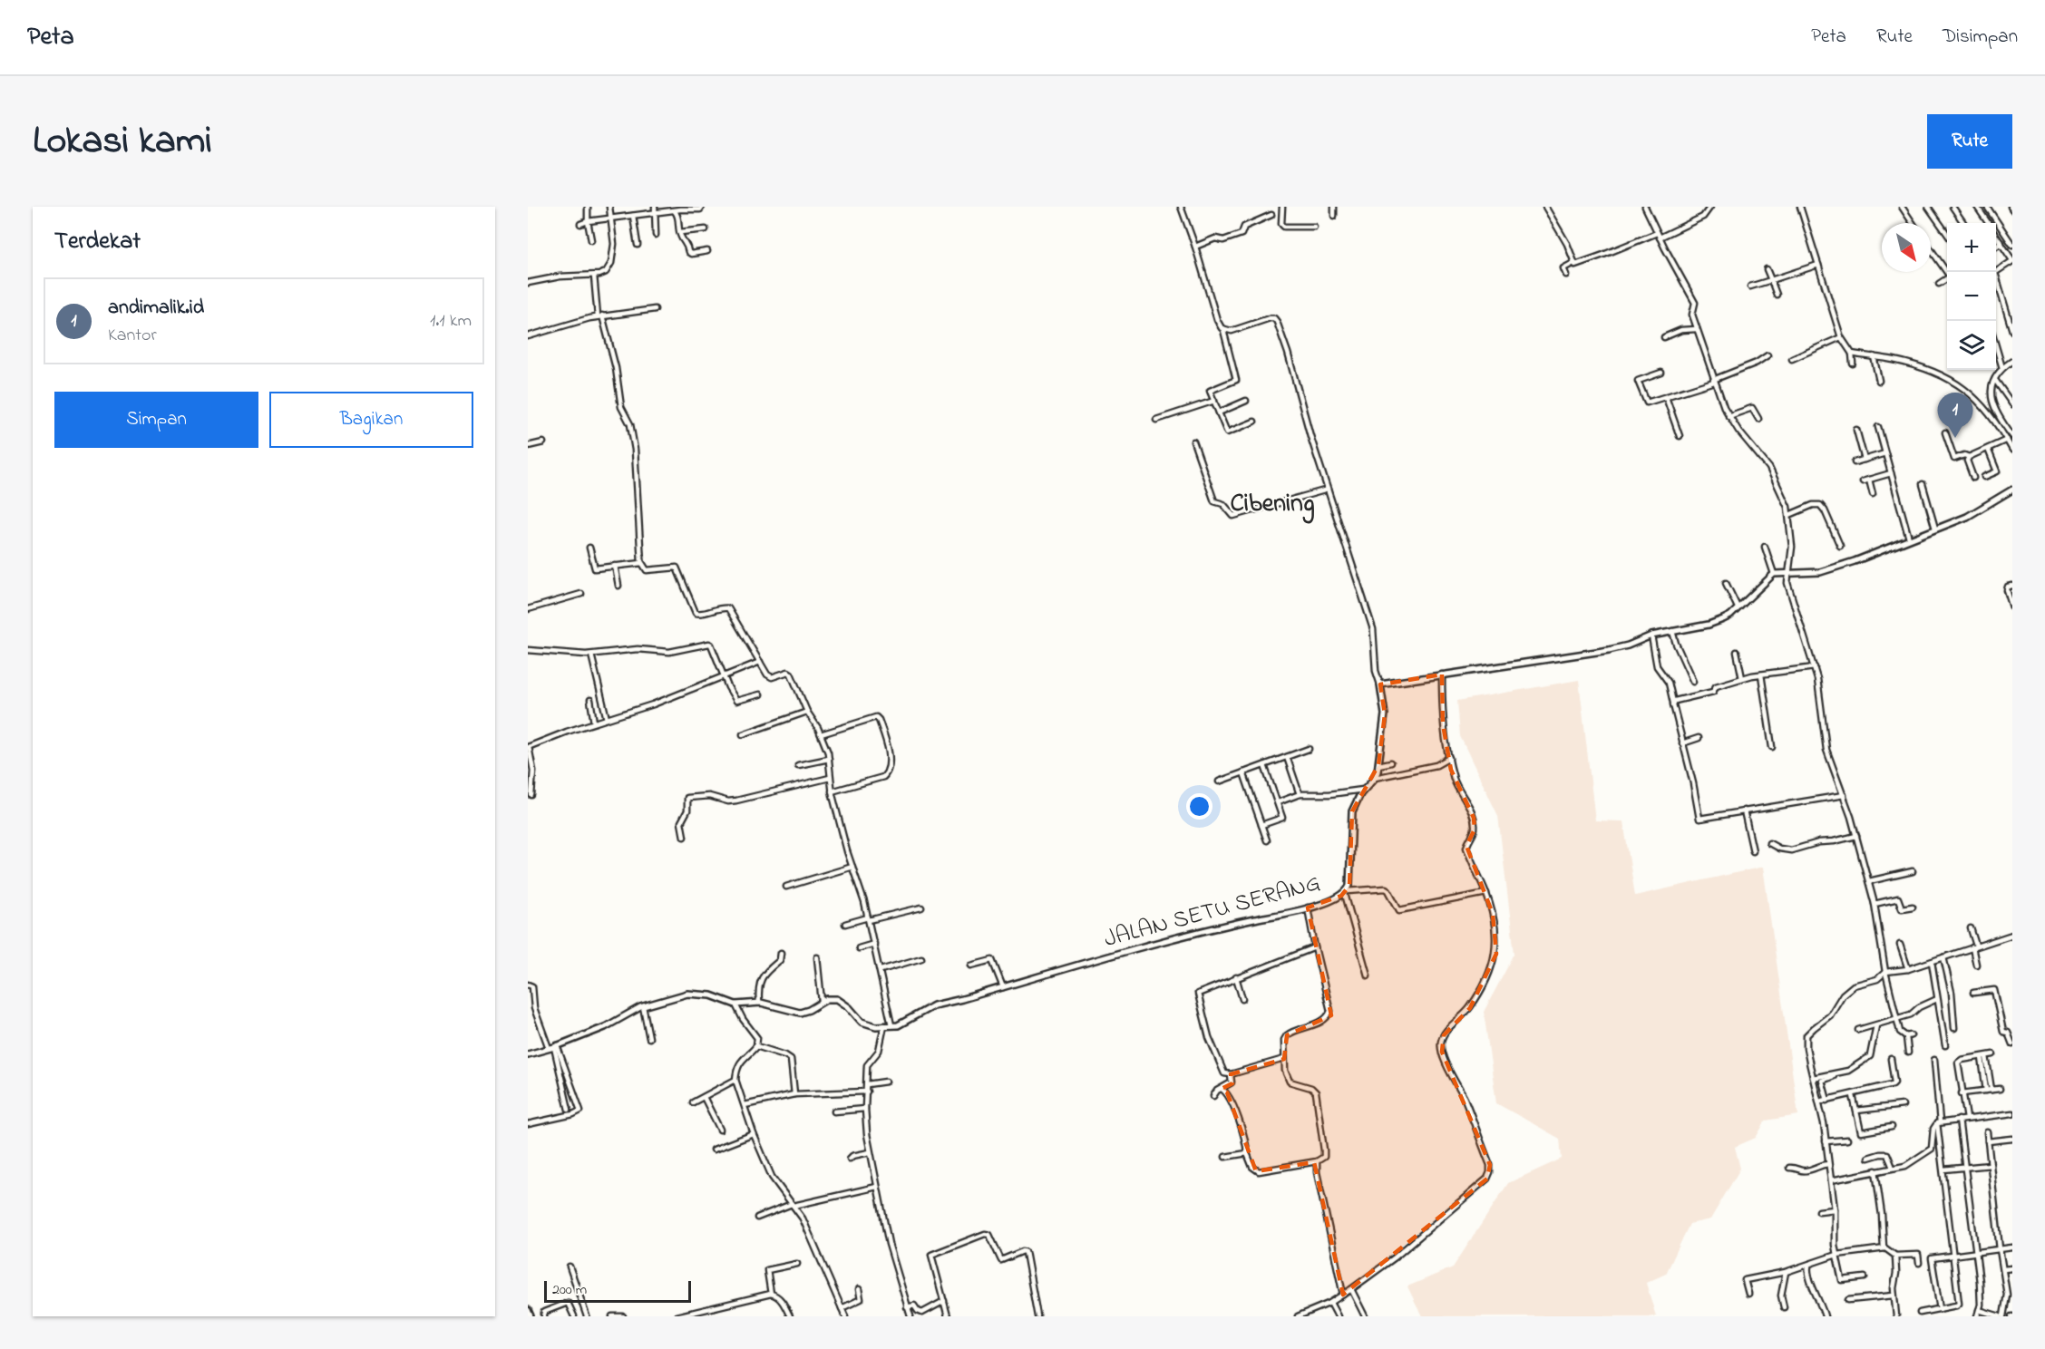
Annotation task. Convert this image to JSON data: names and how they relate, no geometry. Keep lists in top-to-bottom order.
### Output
{
  "streets": {
    "street": ["JALAN SETU SERANG"]
  },
  "districts": ["Cibening"],
  "scale_bar": "200 m",
  "north": "bottom right",
  "page": {
    "header": "Peta",
    "nav": ["Peta", "Rute", "Disimpan"],
    "title": "Lokasi kami",
    "buttons": [
      "Rute",
      ["Simpan", "Bagikan"]
    ],
    "heading": "Terdekat",
    "map_buttons": ["+", "−"],
    "list": [
      {
        "mark": "1",
        "name": "andimalik.id",
        "note": "Kantor",
        "value": "1.1 km"
      }
    ],
    "pins": "1",
    "scale": "200 m"
  }
}
